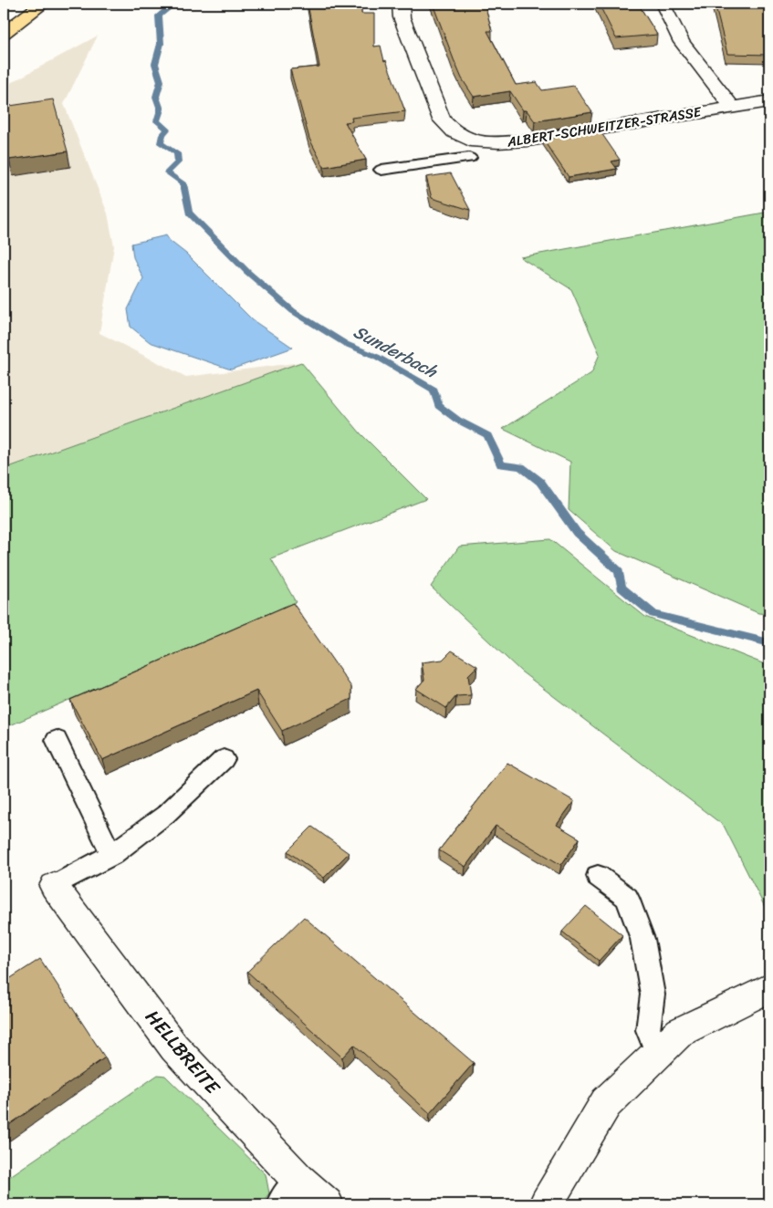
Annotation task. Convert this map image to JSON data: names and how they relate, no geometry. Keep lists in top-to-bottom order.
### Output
{
  "streets": {
    "street": ["ALBERT-SCHWEITZER-STRASSE", "HELLBREITE"]
  },
  "water": ["Sunderbach"]
}
